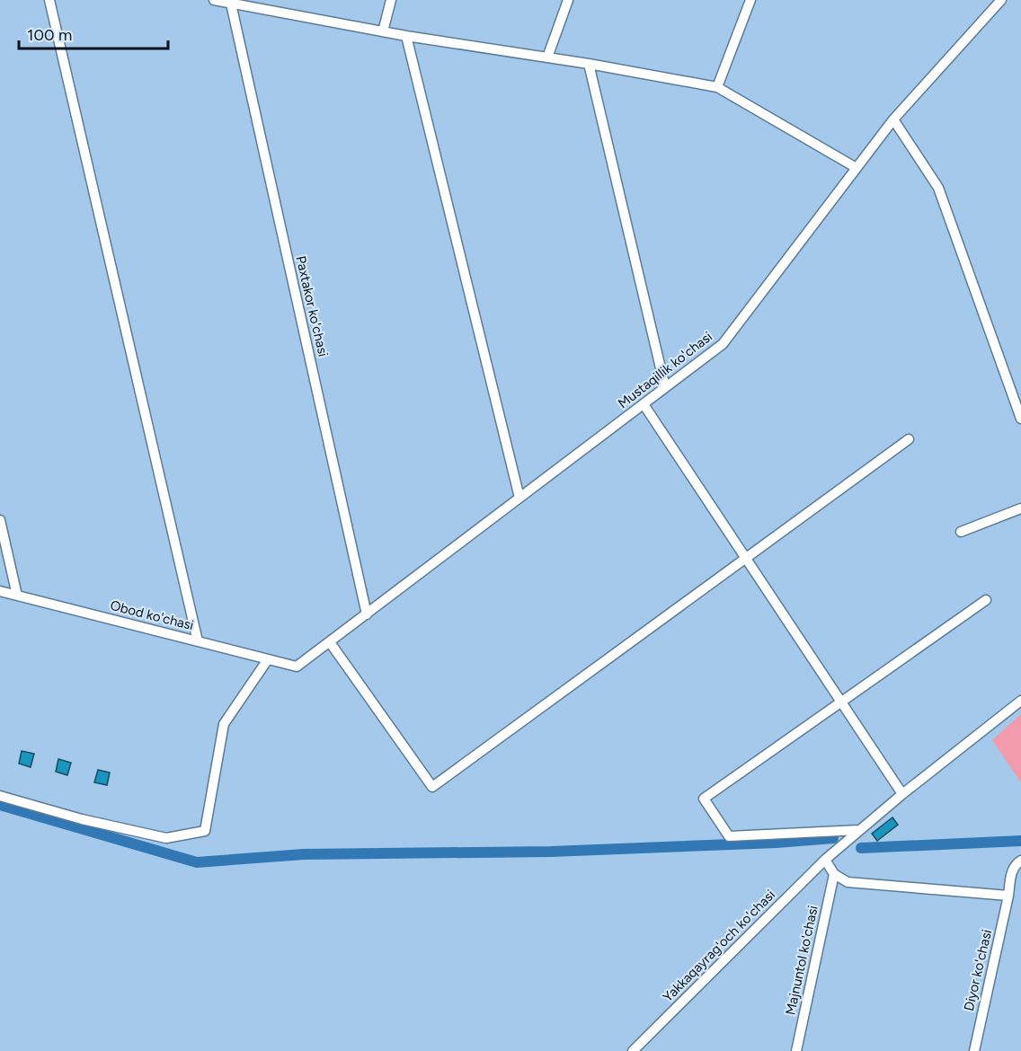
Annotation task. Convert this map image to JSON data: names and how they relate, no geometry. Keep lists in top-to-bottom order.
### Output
{
  "streets": {
    "street": [
      "Paxtakor ko'chasi",
      "Mustaqillik ko'chasi",
      "Obod ko'chasi",
      "Yakkaqayrag'och ko'chasi",
      "Majnuntol ko'chasi",
      "Diyor ko'chasi"
    ]
  },
  "crossings": [
    ["Paxtakor ko'chasi", "Mustaqillik ko'chasi"],
    ["Mustaqillik ko'chasi", "Obod ko'chasi"]
  ],
  "scale_bar": "100 m"
}
